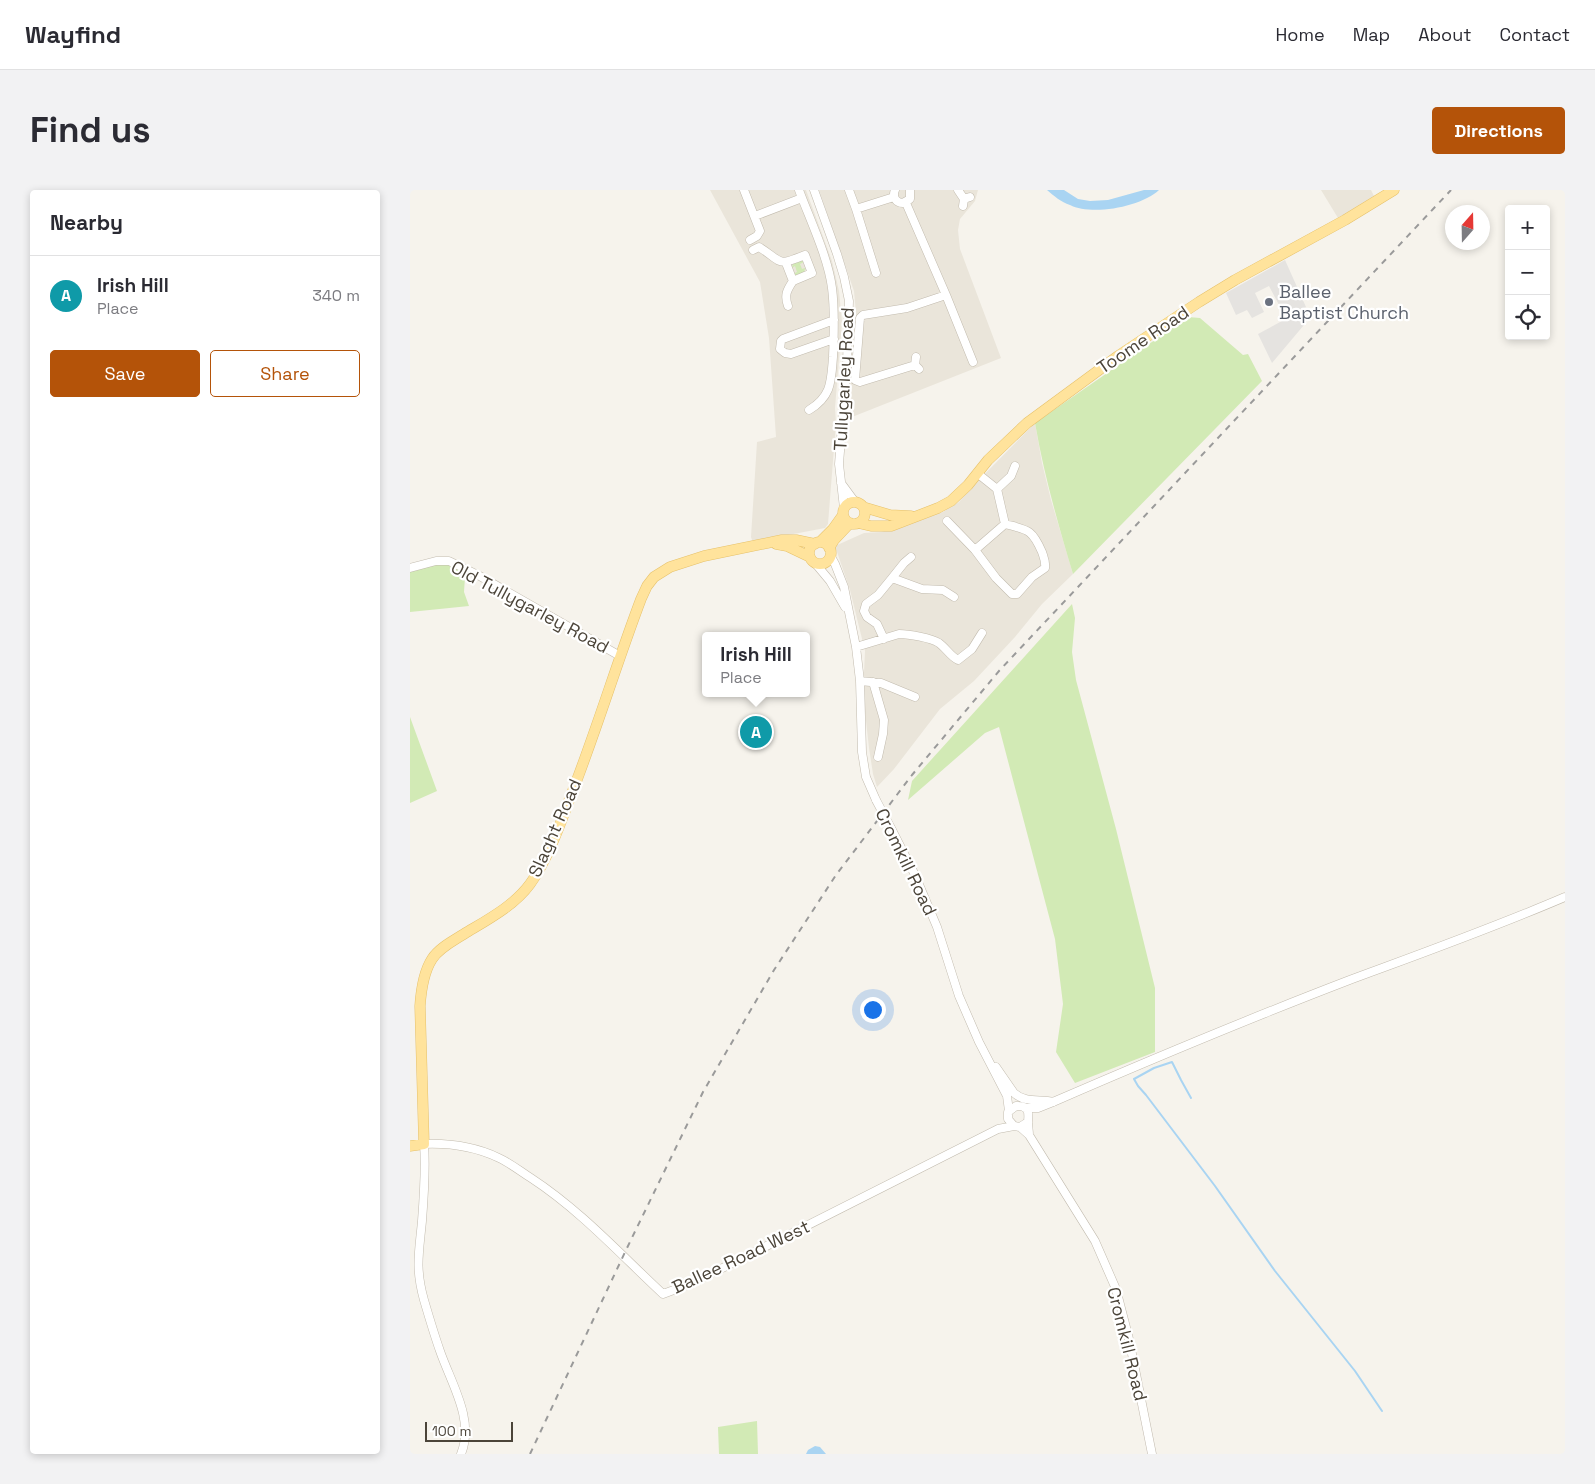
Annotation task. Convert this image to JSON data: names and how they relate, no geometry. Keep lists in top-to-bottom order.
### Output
{
  "streets": {
    "main road": ["Toome Road", "Slaght Road"],
    "street": [
      "Tullygarley Road",
      "Old Tullygarley Road",
      "Cromkill Road",
      "Ballee Road West"
    ]
  },
  "crossings": [
    ["Toome Road", "Tullygarley Road"],
    ["Old Tullygarley Road", "Slaght Road"],
    ["Slaght Road", "Cromkill Road"],
    ["Slaght Road", "Ballee Road West"],
    ["Cromkill Road", "Ballee Road West"]
  ],
  "places": ["Ballee Baptist Church"],
  "scale_bar": "100 m",
  "north": "top",
  "page": {
    "header": "Wayfind",
    "nav": [
      "Home",
      "Map",
      "About",
      "Contact"
    ],
    "buttons": [
      "Directions",
      ["Save", "Share"]
    ],
    "title": "Find us",
    "heading": "Nearby",
    "map_buttons": ["+", "−"],
    "list": [
      {
        "mark": "A",
        "name": "Irish Hill",
        "note": "Place",
        "value": "340 m"
      }
    ],
    "popup": ["Irish Hill", "Place"],
    "pins": "A",
    "scale": "100 m"
  }
}
